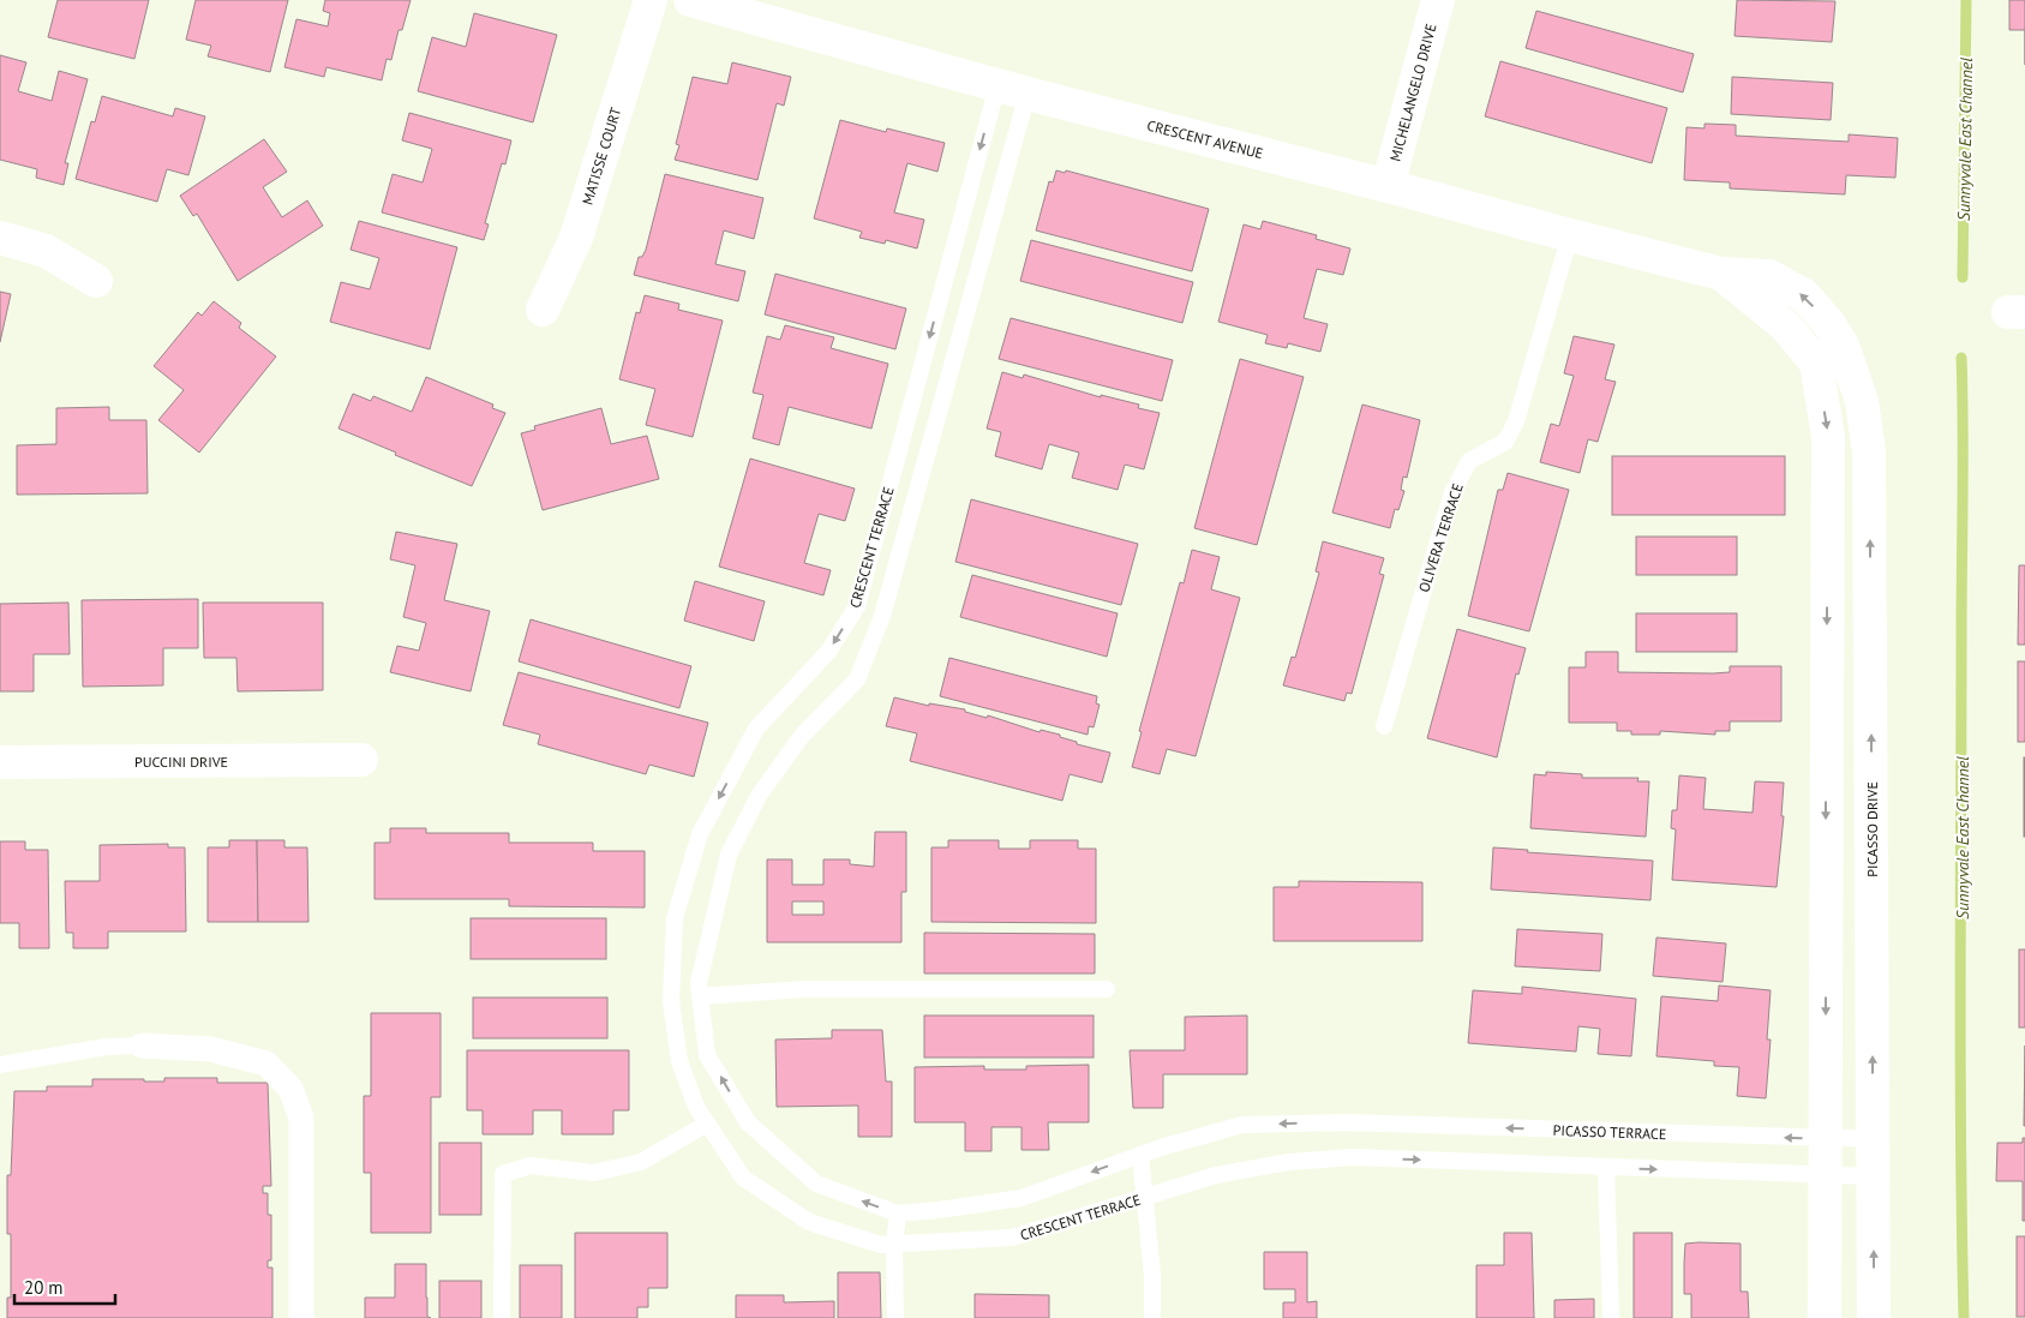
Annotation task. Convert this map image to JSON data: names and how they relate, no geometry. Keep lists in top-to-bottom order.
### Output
{
  "streets": {
    "street": [
      "MICHELANGELO DRIVE",
      "CRESCENT AVENUE",
      "MATISSE COURT",
      "PUCCINI DRIVE",
      "PICASSO DRIVE"
    ],
    "lane": ["OLIVERA TERRACE", "CRESCENT TERRACE", "PICASSO TERRACE"]
  },
  "crossings": [
    ["MICHELANGELO DRIVE", "CRESCENT AVENUE"],
    ["CRESCENT AVENUE", "OLIVERA TERRACE"],
    ["CRESCENT AVENUE", "CRESCENT TERRACE"],
    ["CRESCENT AVENUE", "PICASSO DRIVE"],
    ["CRESCENT TERRACE", "PICASSO TERRACE"],
    ["PICASSO DRIVE", "PICASSO TERRACE"]
  ],
  "water": ["Sunnyvale East Channel"],
  "scale_bar": "20 m"
}
